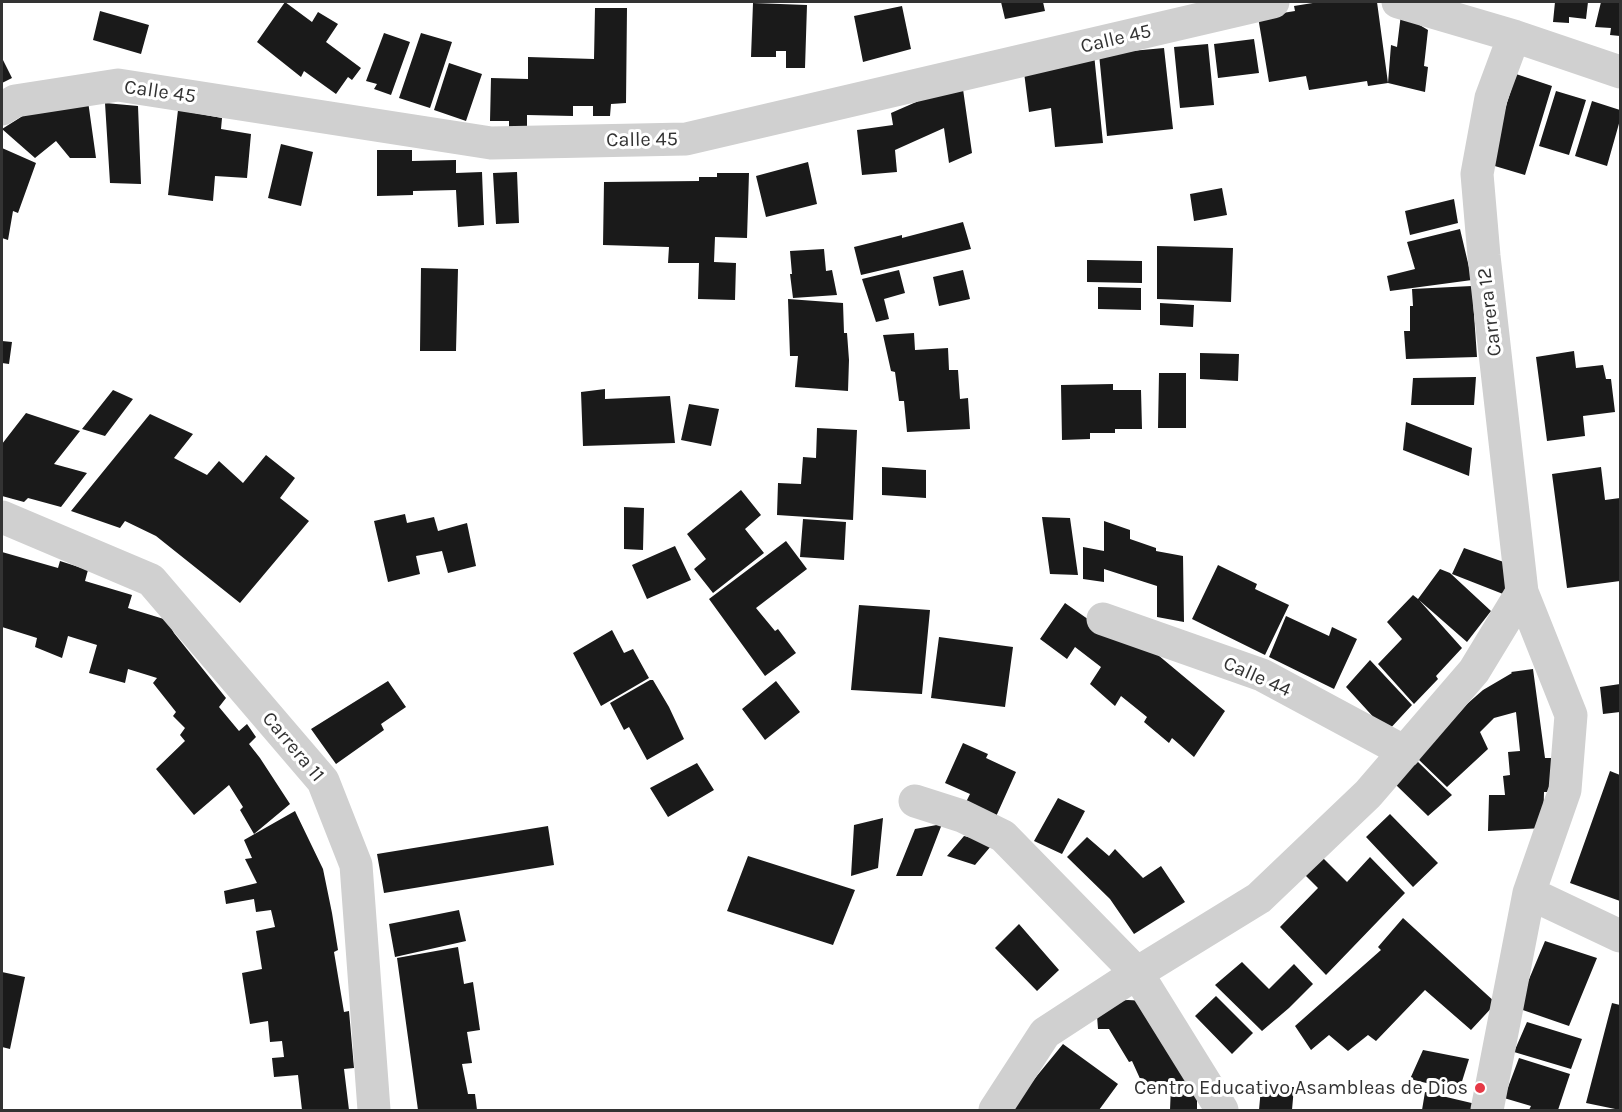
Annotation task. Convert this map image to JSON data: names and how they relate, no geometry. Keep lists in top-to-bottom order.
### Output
{
  "streets": {
    "street": [
      "Calle 45",
      "Carrera 12",
      "Calle 44",
      "Carrera 11"
    ]
  },
  "places": ["Centro Educativo Asambleas de Dios"]
}
